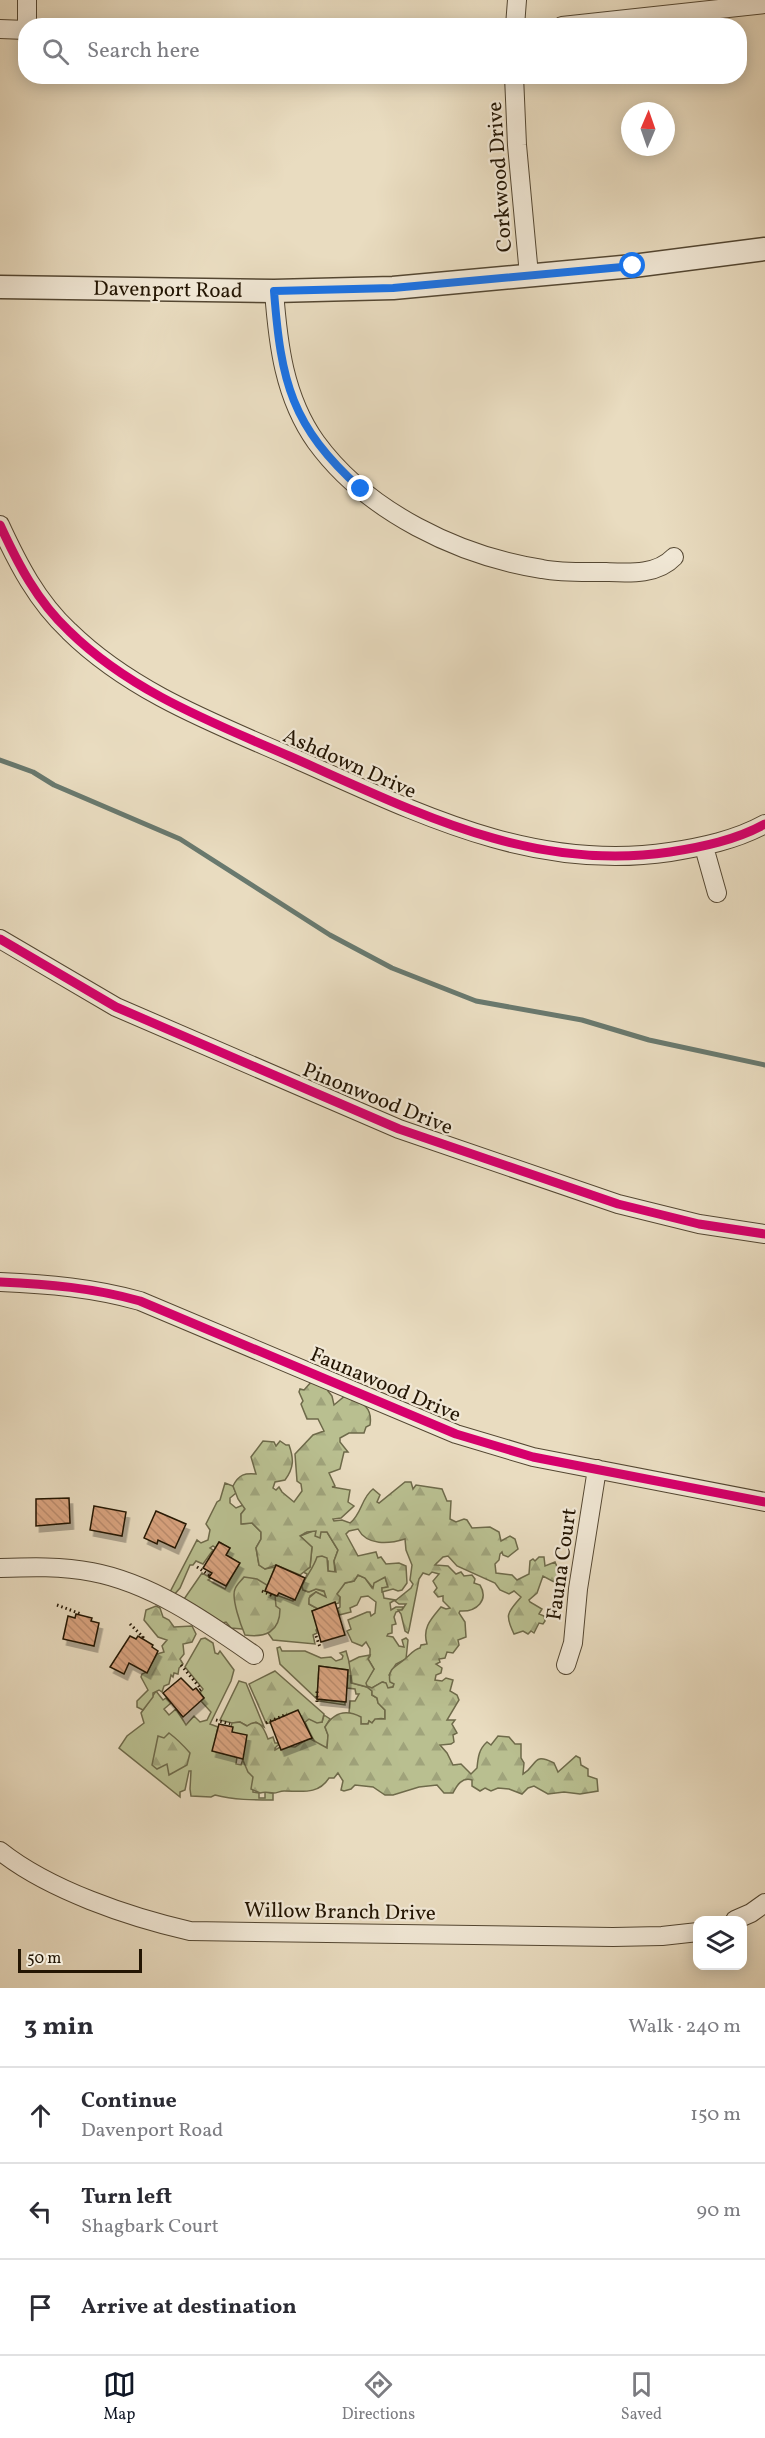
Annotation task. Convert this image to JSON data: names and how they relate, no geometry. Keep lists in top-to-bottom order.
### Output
{
  "streets": {
    "street": [
      "Corkwood Drive",
      "Davenport Road",
      "Ashdown Drive",
      "Pinonwood Drive",
      "Faunawood Drive",
      "Fauna Court",
      "Willow Branch Drive"
    ]
  },
  "crossings": [
    ["Corkwood Drive", "Davenport Road"],
    ["Faunawood Drive", "Fauna Court"]
  ],
  "scale_bar": "50 m",
  "north": "top",
  "page": {
    "search": "Search here",
    "scale": "50 m",
    "heading": ["3 min", "Walk · 240 m"],
    "list": [
      ["Continue", "Davenport Road", "150 m"],
      ["Turn left", "Shagbark Court", "90 m"],
      "Arrive at destination"
    ],
    "nav": ["Map", "Directions", "Saved"]
  }
}
